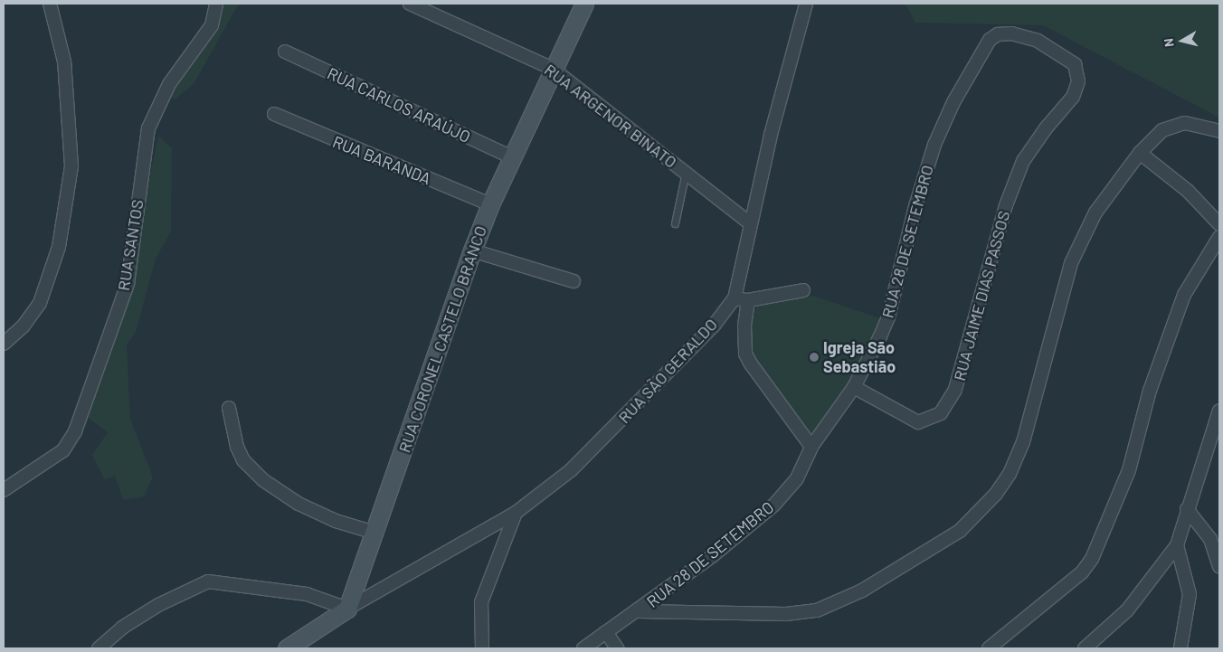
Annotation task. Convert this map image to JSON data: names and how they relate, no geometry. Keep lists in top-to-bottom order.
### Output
{
  "streets": {
    "main road": ["RUA CORONEL CASTELO BRANCO"],
    "street": [
      "RUA CARLOS ARAÚJO",
      "RUA ARGENOR BINATO",
      "RUA BARANDA",
      "RUA 28 DE SETEMBRO",
      "RUA SANTOS",
      "RUA JAIME DIAS PASSOS",
      "RUA SÃO GERALDO"
    ]
  },
  "crossings": [
    ["RUA CARLOS ARAÚJO", "RUA CORONEL CASTELO BRANCO"],
    ["RUA ARGENOR BINATO", "RUA CORONEL CASTELO BRANCO"],
    ["RUA ARGENOR BINATO", "RUA SÃO GERALDO"],
    ["RUA BARANDA", "RUA CORONEL CASTELO BRANCO"],
    ["RUA 28 DE SETEMBRO", "RUA JAIME DIAS PASSOS"],
    ["RUA CORONEL CASTELO BRANCO", "RUA SÃO GERALDO"]
  ],
  "places": ["Igreja São Sebastião"],
  "north": "left"
}
